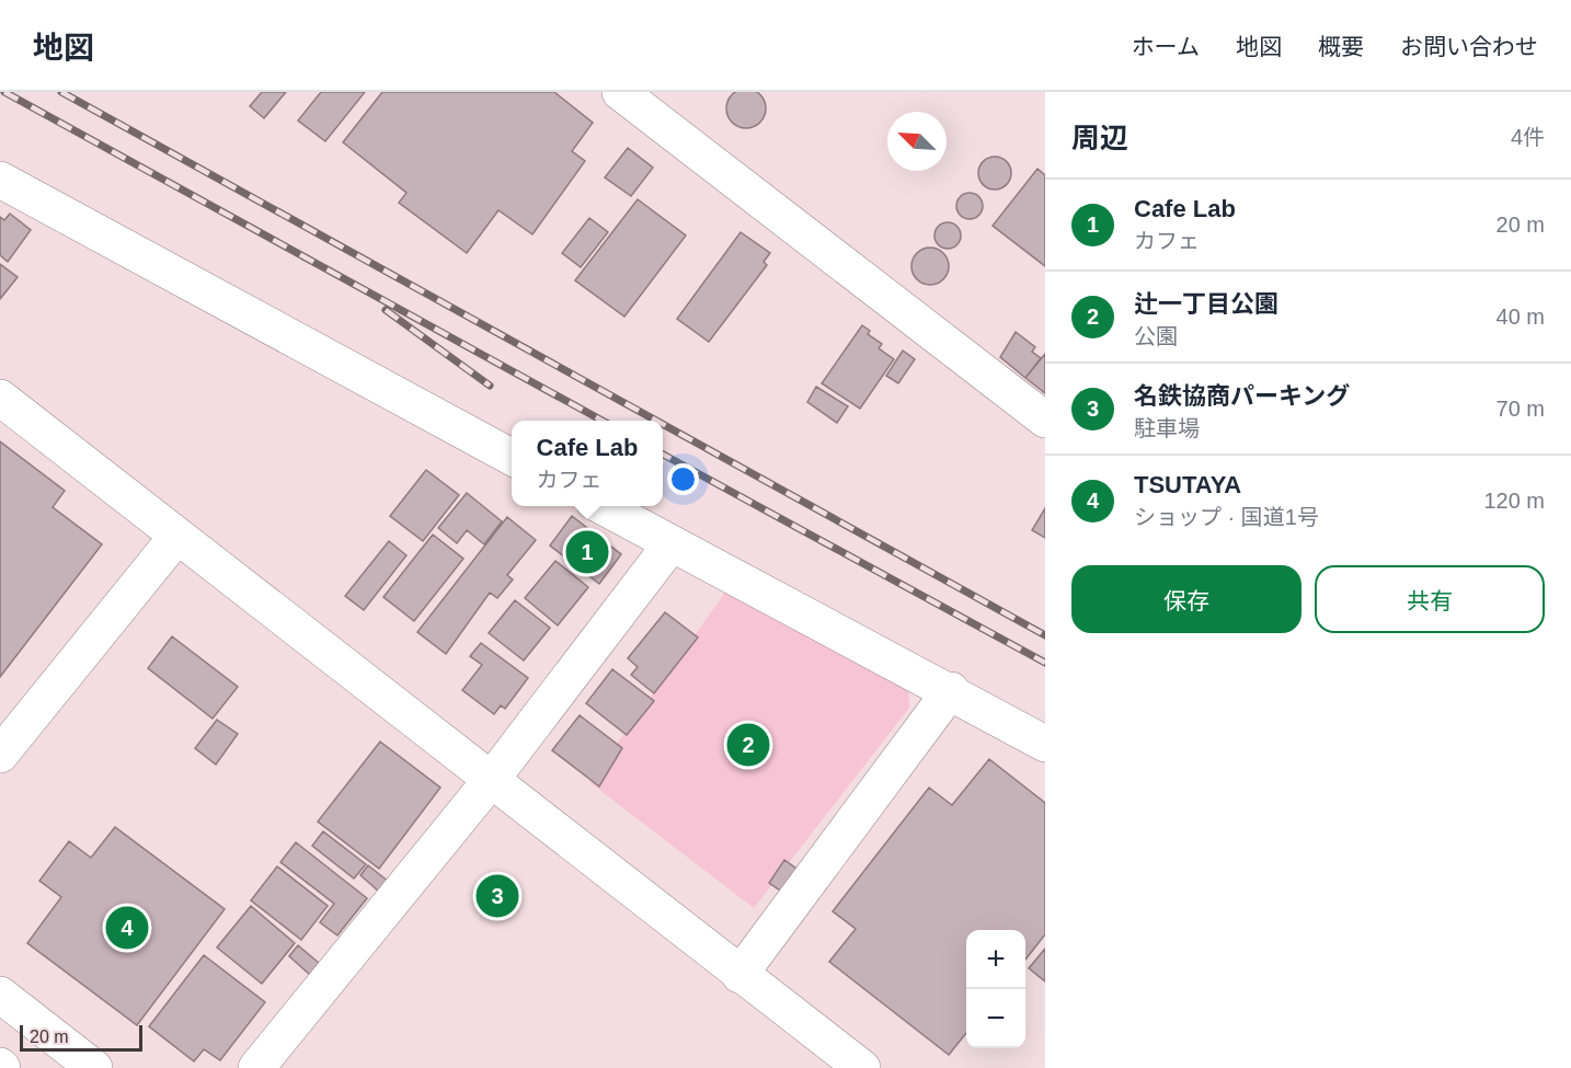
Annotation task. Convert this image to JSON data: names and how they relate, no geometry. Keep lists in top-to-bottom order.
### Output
{
  "scale_bar": "20 m",
  "north": "top left",
  "page": {
    "header": "地図",
    "nav": [
      "ホーム",
      "地図",
      "概要",
      "お問い合わせ"
    ],
    "heading": ["周辺", "4件"],
    "list": [
      {
        "mark": "1",
        "name": "Cafe Lab",
        "note": "カフェ",
        "value": "20 m"
      },
      {
        "mark": "2",
        "name": "辻一丁目公園",
        "note": "公園",
        "value": "40 m"
      },
      {
        "mark": "3",
        "name": "名鉄協商パーキング",
        "note": "駐車場",
        "value": "70 m"
      },
      {
        "mark": "4",
        "name": "TSUTAYA",
        "note": "ショップ · 国道1号",
        "value": "120 m"
      }
    ],
    "popup": ["Cafe Lab", "カフェ"],
    "pins": [
      "1",
      "2",
      "3",
      "4"
    ],
    "buttons": ["保存", "共有"],
    "map_buttons": ["+", "−"],
    "scale": "20 m"
  }
}
